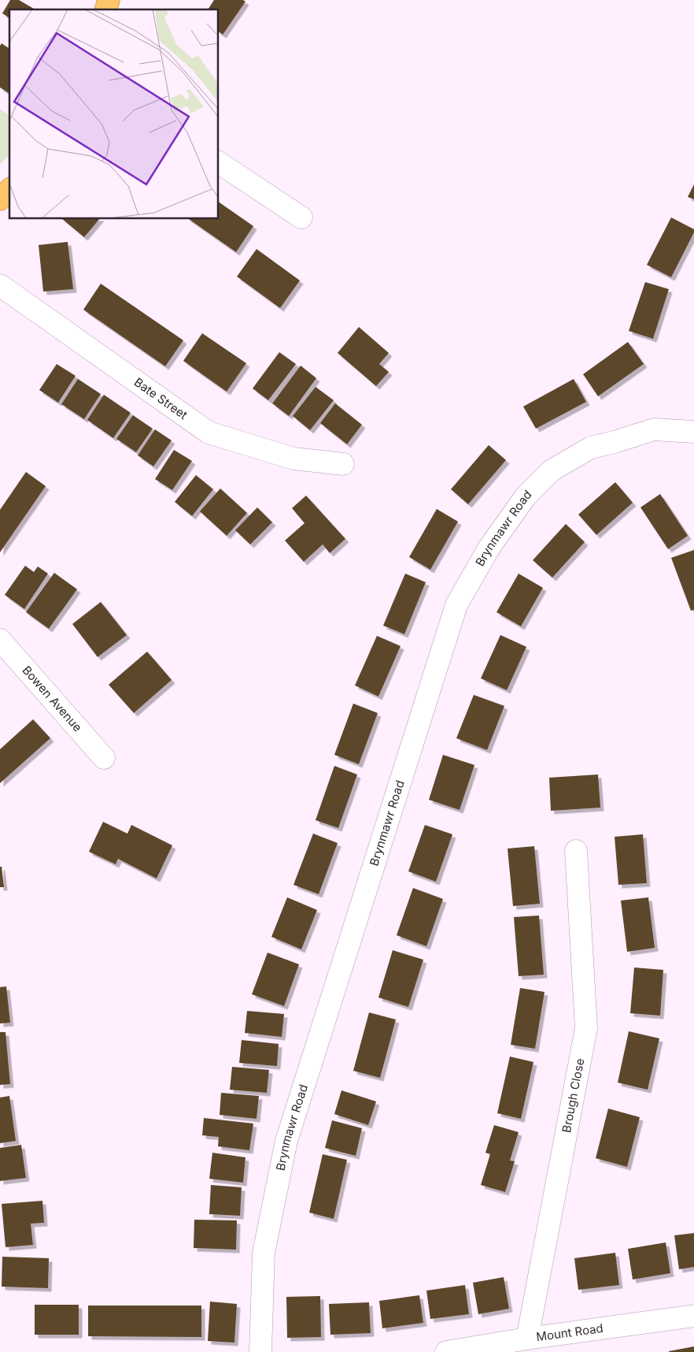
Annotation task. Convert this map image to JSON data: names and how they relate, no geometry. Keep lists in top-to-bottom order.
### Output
{
  "streets": {
    "street": [
      "Bate Street",
      "Brynmawr Road",
      "Bowen Avenue",
      "Brough Close",
      "Mount Road"
    ]
  },
  "crossings": [
    ["Brough Close", "Mount Road"]
  ]
}
